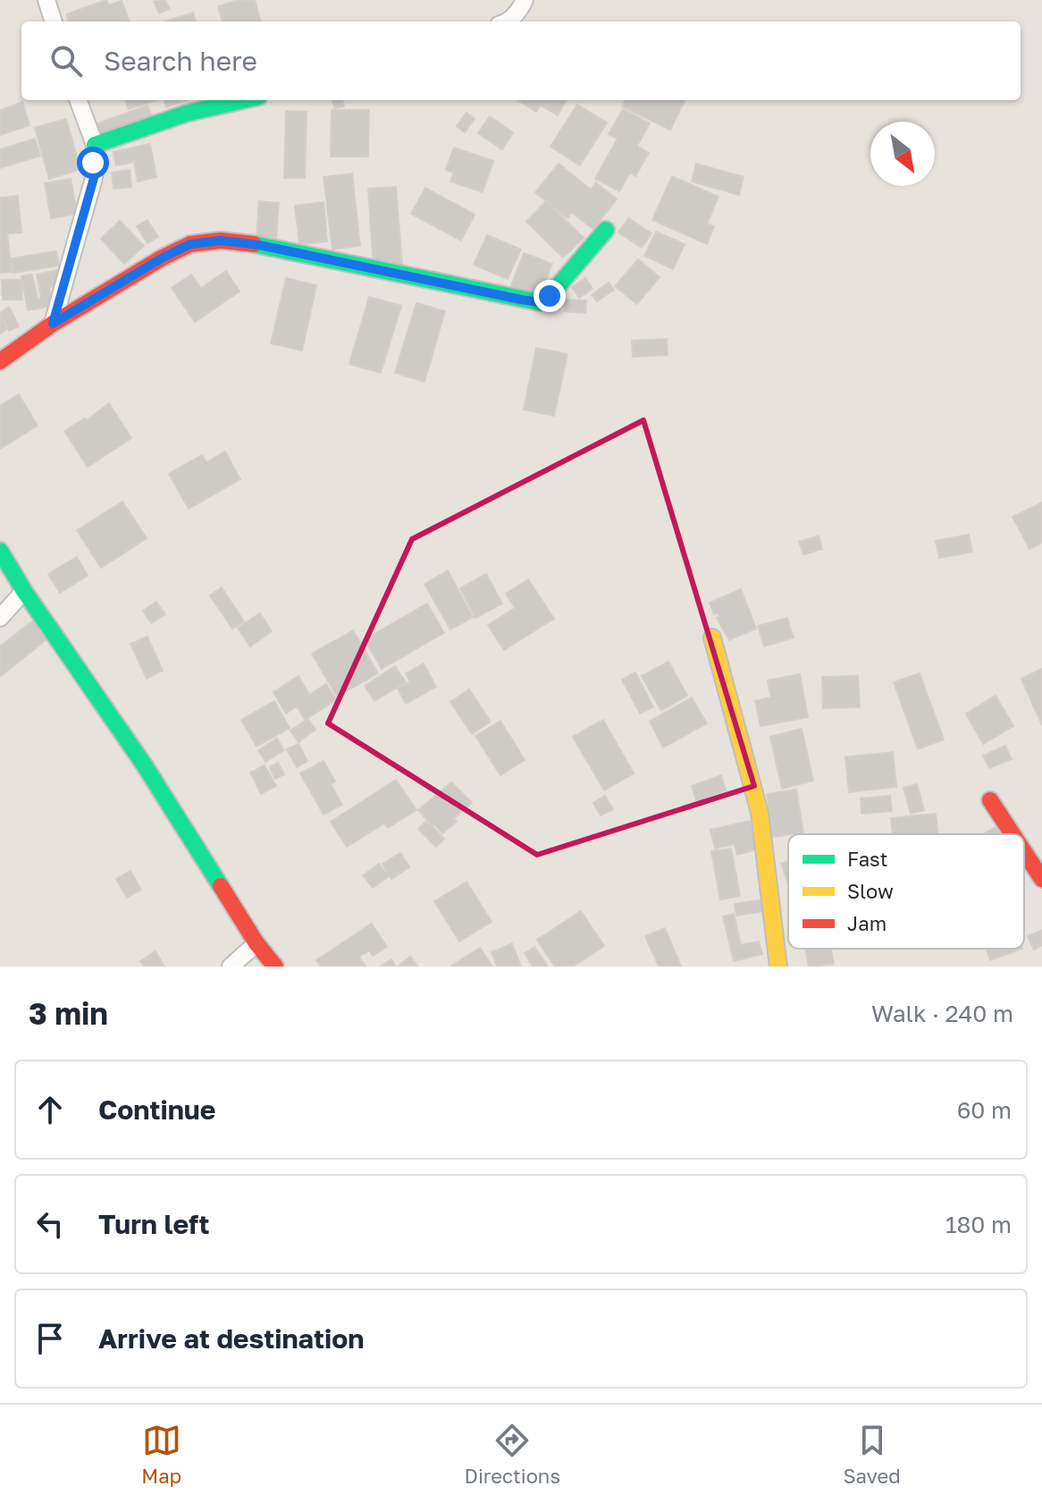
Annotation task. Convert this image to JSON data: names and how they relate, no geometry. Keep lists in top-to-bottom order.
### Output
{
  "legend": ["Fast", "Slow", "Jam"],
  "north": "bottom right",
  "page": {
    "search": "Search here",
    "heading": ["3 min", "Walk · 240 m"],
    "list": [
      ["Continue", "60 m"],
      ["Turn left", "180 m"],
      "Arrive at destination"
    ],
    "nav": ["Map", "Directions", "Saved"]
  }
}
